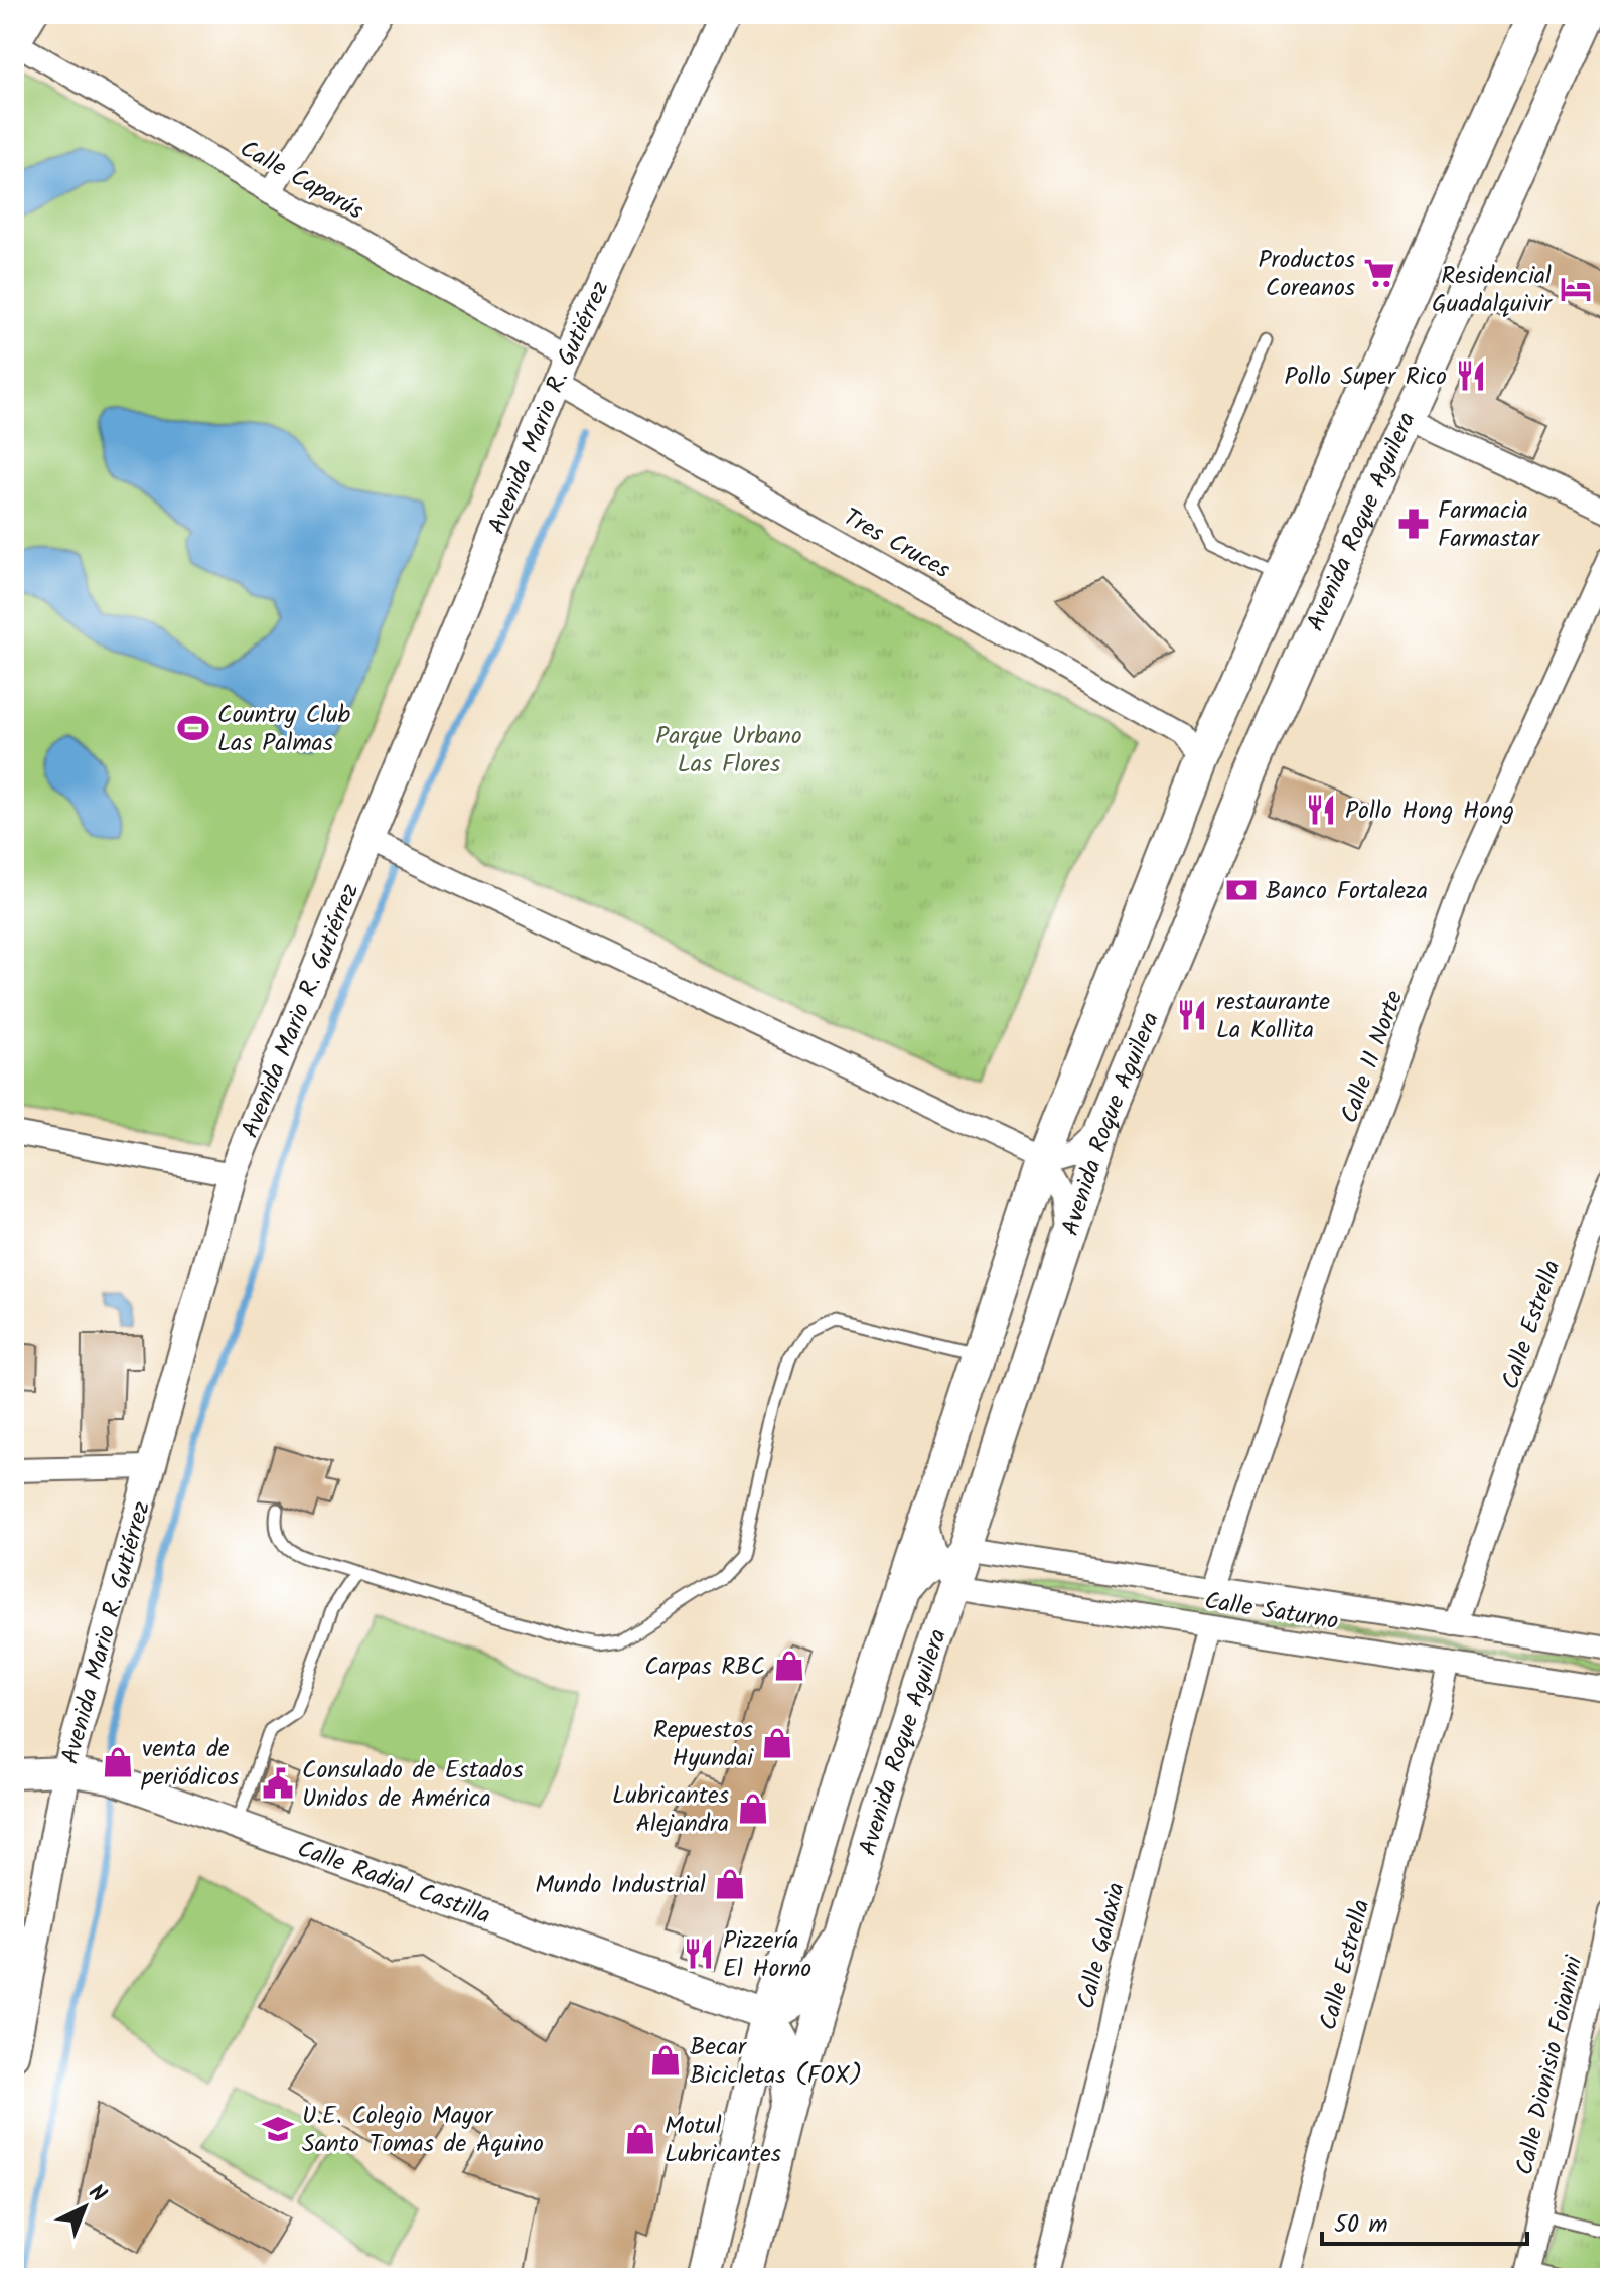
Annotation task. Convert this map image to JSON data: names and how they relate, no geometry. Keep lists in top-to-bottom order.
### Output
{
  "streets": {
    "main road": ["Avenida Roque Aguilera"],
    "street": [
      "Calle Caparús",
      "Avenida Mario R. Gutiérrez",
      "Tres Cruces",
      "Calle 11 Norte",
      "Calle Estrella",
      "Calle Saturno",
      "Calle Radial Castilla",
      "Calle Galaxia",
      "Calle Dionisio Foianini"
    ]
  },
  "crossings": [
    ["Calle Caparús", "Avenida Mario R. Gutiérrez"],
    ["Calle Caparús", "Tres Cruces"],
    ["Avenida Mario R. Gutiérrez", "Tres Cruces"],
    ["Avenida Mario R. Gutiérrez", "Calle Radial Castilla"],
    ["Avenida Roque Aguilera", "Tres Cruces"],
    ["Avenida Roque Aguilera", "Calle Saturno"],
    ["Avenida Roque Aguilera", "Calle Radial Castilla"],
    ["Calle 11 Norte", "Calle Saturno"],
    ["Calle Estrella", "Calle Saturno"],
    ["Calle Saturno", "Calle Galaxia"]
  ],
  "parks": ["Parque Urbano Las Flores"],
  "places": {
    "supermarket": ["Productos Coreanos"],
    "hotel": ["Residencial Guadalquivir"],
    "restaurant": [
      "Pollo Super Rico",
      "Pollo Hong Hong",
      "restaurante La Kollita",
      "Pizzería El Horno"
    ],
    "pharmacy": ["Farmacia Farmastar"],
    "sports": ["Country Club Las Palmas"],
    "bank": ["Banco Fortaleza"],
    "shop": [
      "Carpas RBC",
      "Repuestos Hyundai",
      "venta de periódicos",
      "Lubricantes Alejandra",
      "Mundo Industrial",
      "Becar Bicicletas (FOX)",
      "Motul Lubricantes"
    ],
    "public building": ["Consulado de Estados Unidos de América"],
    "school or university": ["U.E. Colegio Mayor Santo Tomas de Aquino"]
  },
  "scale_bar": "50 m",
  "north": "top right"
}
